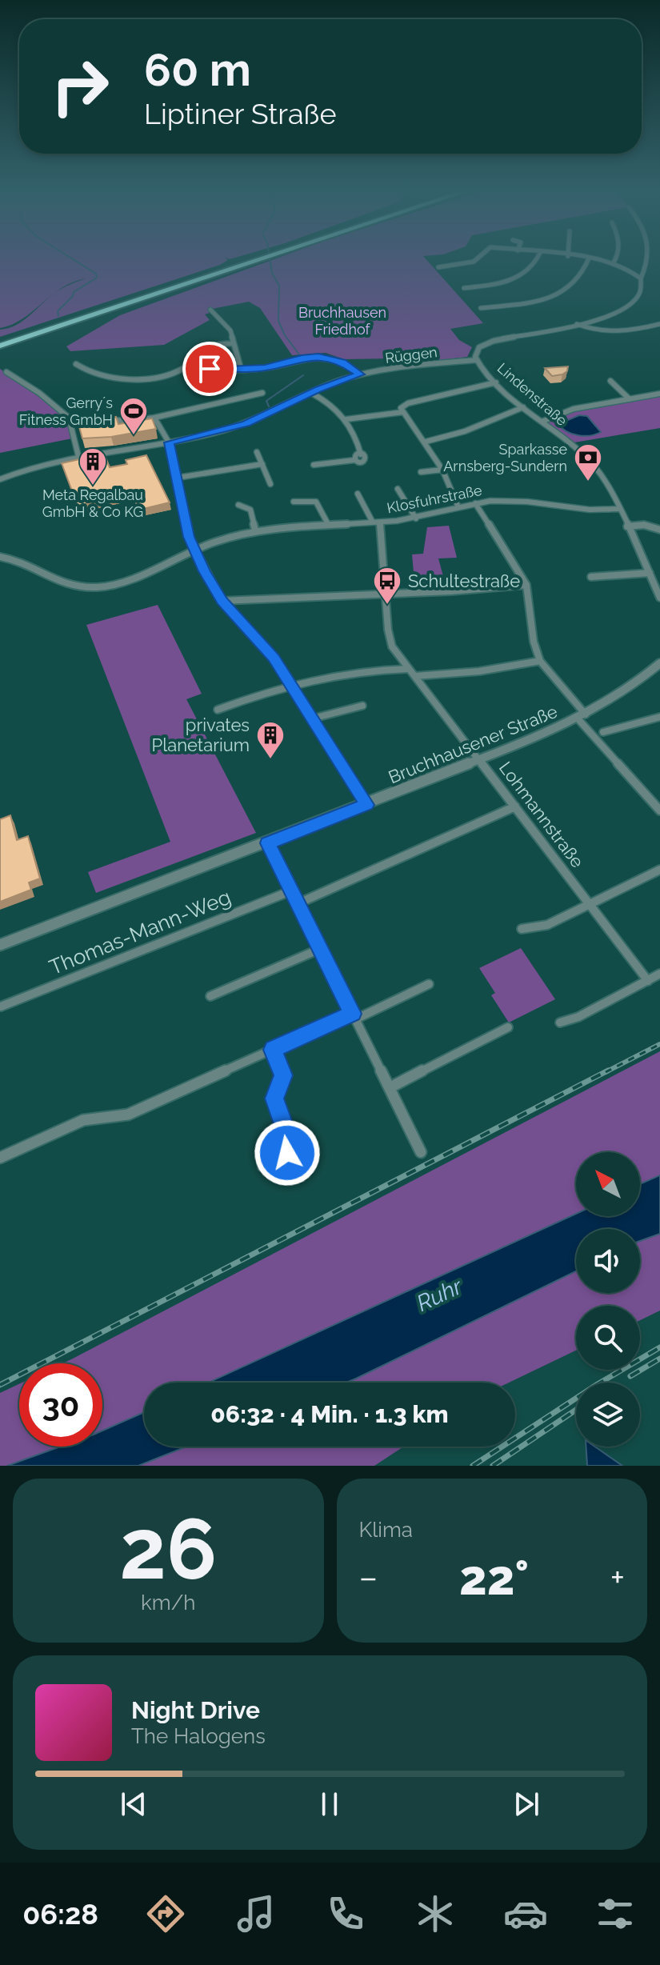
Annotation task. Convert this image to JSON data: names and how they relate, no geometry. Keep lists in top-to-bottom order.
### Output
{
  "streets": {
    "street": [
      "Rüggen",
      "Lindenstraße",
      "Klosfuhrstraße",
      "Bruchhausener Straße",
      "Lohmannstraße",
      "Thomas-Mann-Weg"
    ]
  },
  "crossings": [
    ["Rüggen", "Lindenstraße"],
    ["Lindenstraße", "Klosfuhrstraße"],
    ["Klosfuhrstraße", "Lohmannstraße"],
    ["Bruchhausener Straße", "Lohmannstraße"]
  ],
  "water": ["Ruhr"],
  "parks": ["Bruchhausen Friedhof"],
  "places": {
    "sports": ["Gerry´s Fitness GmbH"],
    "bank": ["Sparkasse Arnsberg-Sundern"],
    "building": ["Meta Regalbau GmbH & Co KG", "privates Planetarium"],
    "bus stop": ["Schultestraße"]
  },
  "north": "top left",
  "page": {
    "turn": ["60 m", "Liptiner Straße"],
    "limit": "30",
    "trip": "06:32 · 4 Min. · 1.3 km",
    "tile": [
      ["26", "km/h"],
      "Klima"
    ],
    "heat": ["−", "22°", "+"],
    "song": ["Night Drive", "The Halogens"],
    "tabs": "06:28"
  }
}
